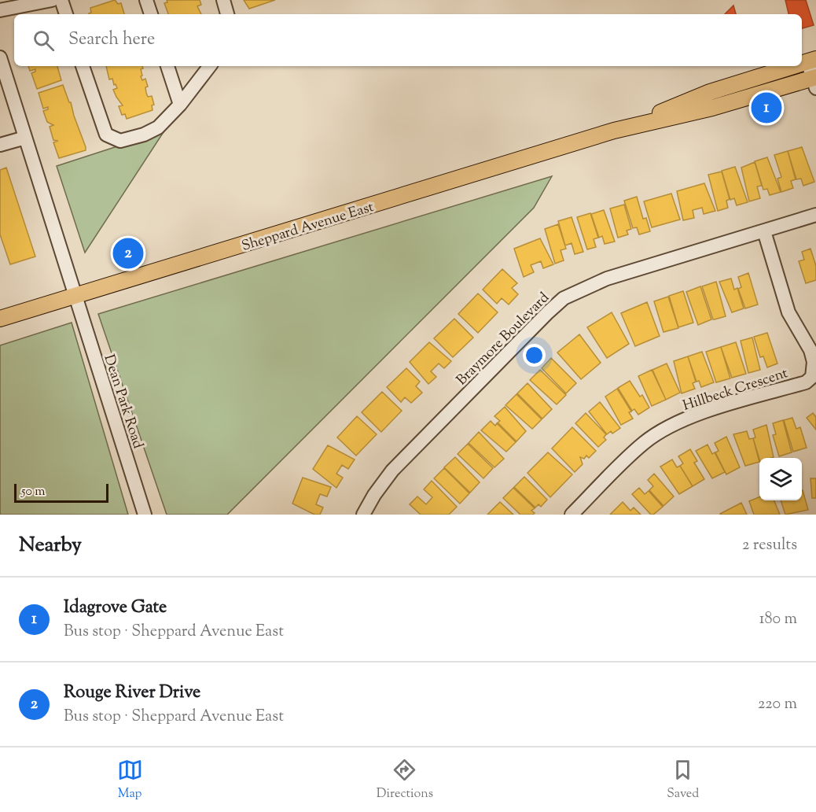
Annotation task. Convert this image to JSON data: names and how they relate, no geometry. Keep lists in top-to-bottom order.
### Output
{
  "streets": {
    "main road": ["Sheppard Avenue East"],
    "street": ["Braymore Boulevard", "Hillbeck Crescent", "Dean Park Road"]
  },
  "crossings": [
    ["Sheppard Avenue East", "Dean Park Road"],
    ["Braymore Boulevard", "Hillbeck Crescent"]
  ],
  "scale_bar": "50 m",
  "page": {
    "search": "Search here",
    "pins": ["1", "2"],
    "scale": "50 m",
    "heading": ["Nearby", "2 results"],
    "list": [
      {
        "mark": "1",
        "name": "Idagrove Gate",
        "note": "Bus stop · Sheppard Avenue East",
        "value": "180 m"
      },
      {
        "mark": "2",
        "name": "Rouge River Drive",
        "note": "Bus stop · Sheppard Avenue East",
        "value": "220 m"
      }
    ],
    "nav": ["Map", "Directions", "Saved"]
  }
}
